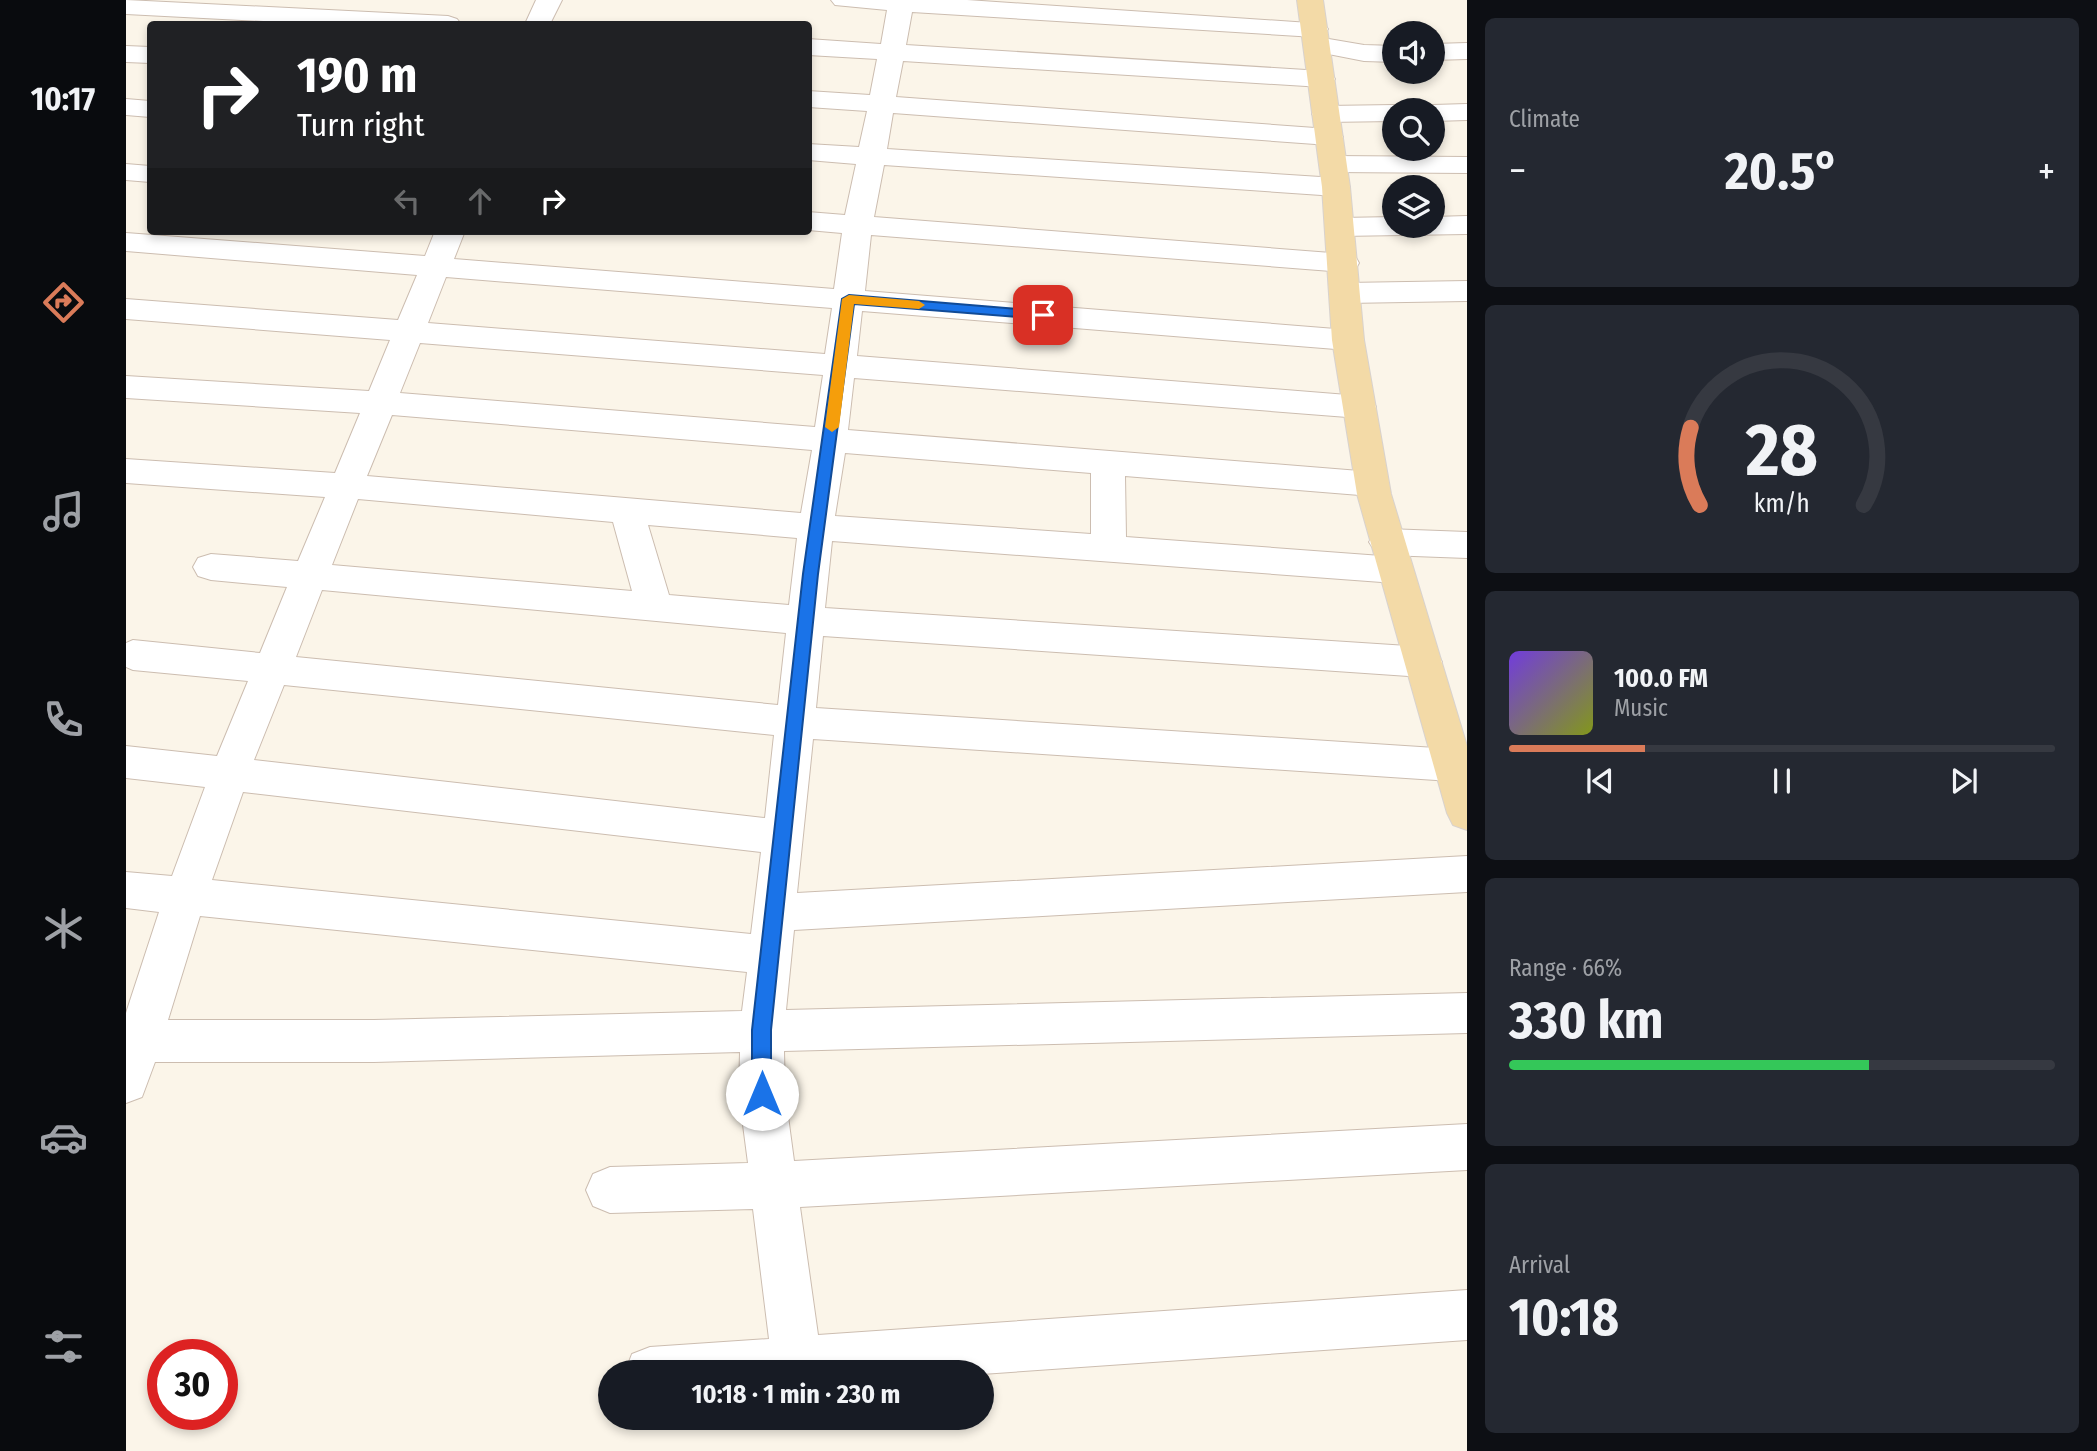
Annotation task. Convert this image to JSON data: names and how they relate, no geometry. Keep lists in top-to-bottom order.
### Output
{
  "page": {
    "tabs": "10:17",
    "tile": [
      "Climate",
      ["Range · 66%", "330 km"],
      ["Arrival", "10:18"]
    ],
    "turn": ["190 m", "Turn right"],
    "heat": ["−", "20.5°", "+"],
    "song": ["100.0 FM", "Music"],
    "limit": "30",
    "trip": "10:18 · 1 min · 230 m",
    "gauge": ["28", "km/h"]
  }
}
